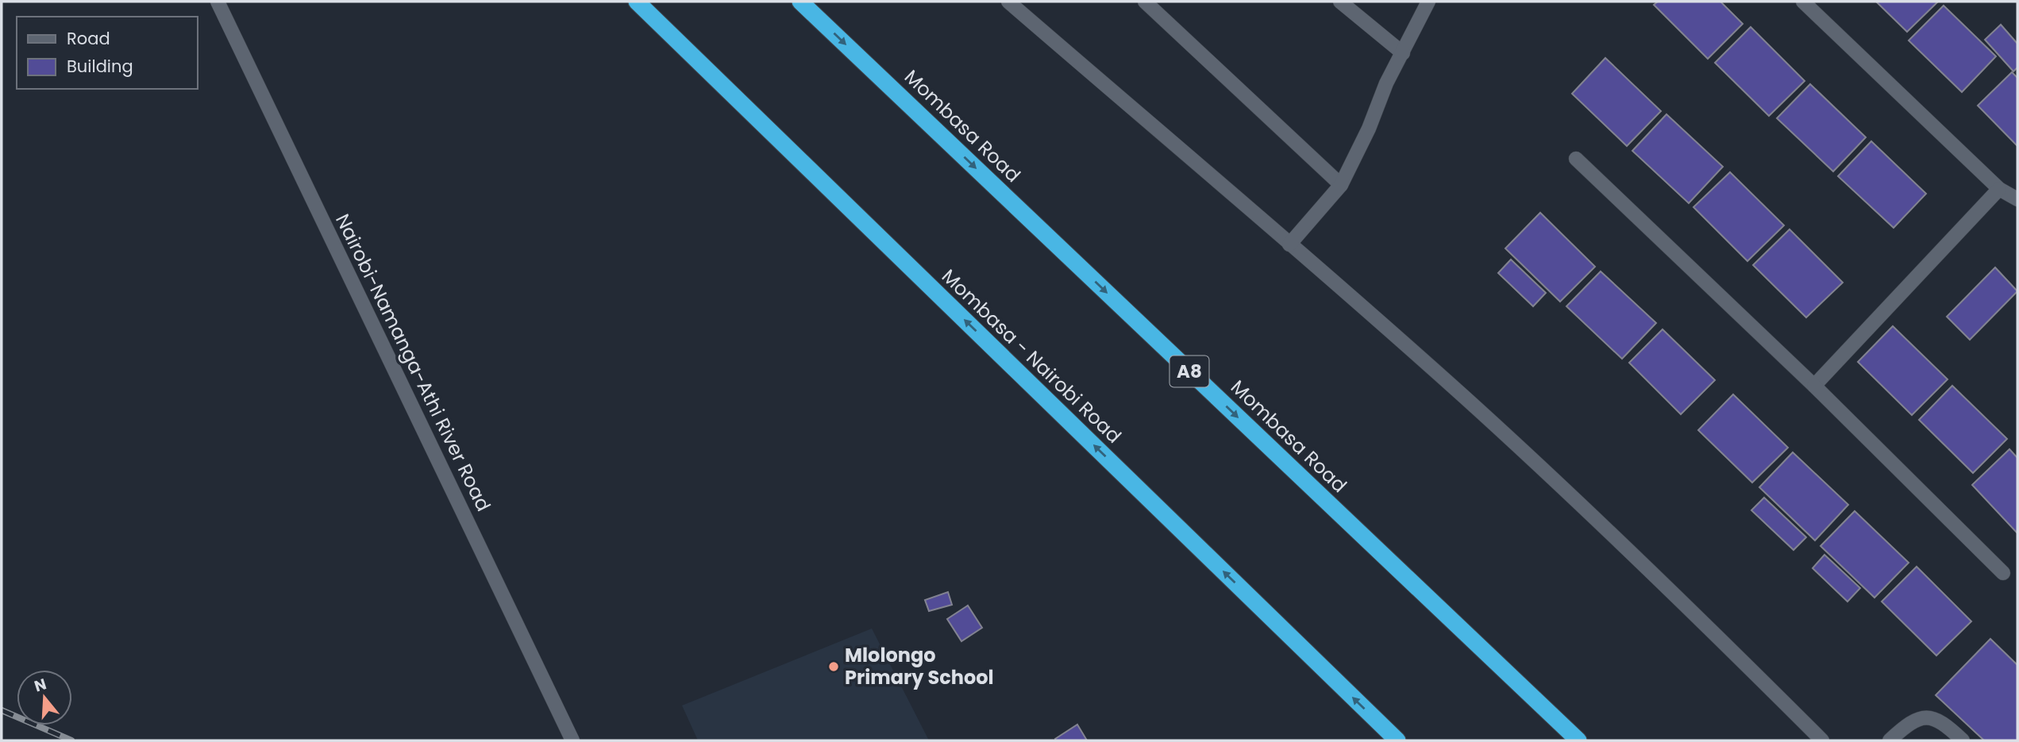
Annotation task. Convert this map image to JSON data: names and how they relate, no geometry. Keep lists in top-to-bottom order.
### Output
{
  "streets": {
    "highway": ["Mombasa Road", "Mombasa - Nairobi Road", "A8"],
    "street": ["Nairobi-Namanga-Athi River Road"]
  },
  "one_way": ["Mombasa Road", "Mombasa - Nairobi Road"],
  "places": ["Mlolongo Primary School"],
  "legend": ["Road", "Building"],
  "north": "top"
}
